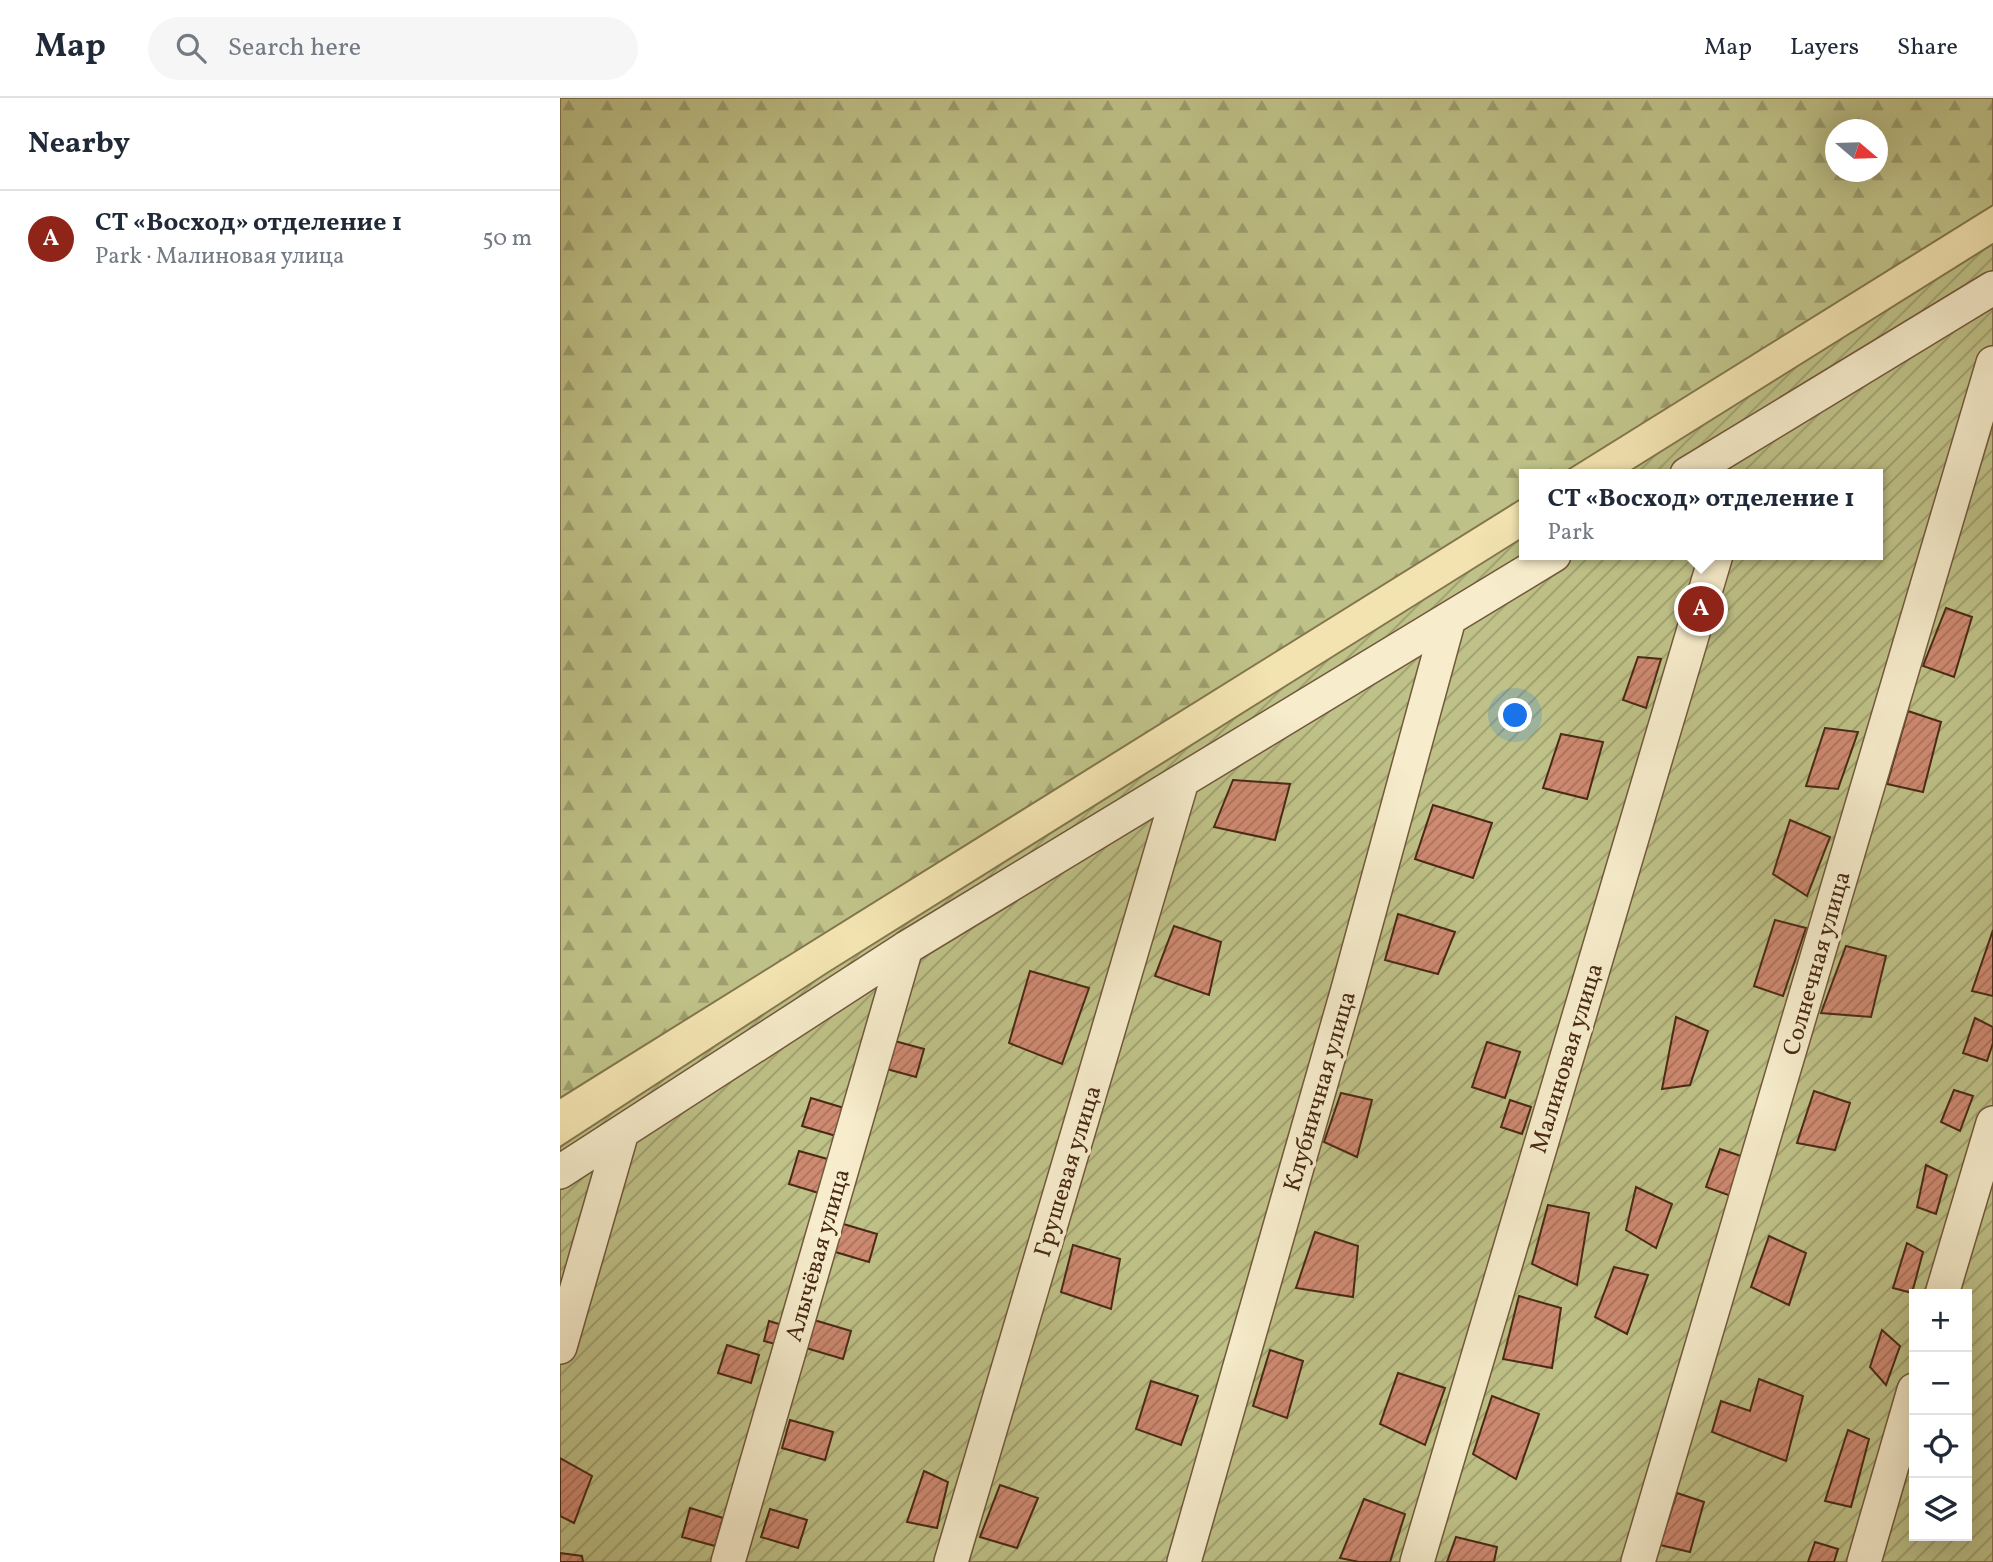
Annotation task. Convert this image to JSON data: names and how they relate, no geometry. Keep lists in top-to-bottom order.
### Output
{
  "streets": {
    "street": [
      "Солнечная улица",
      "Малиновая улица",
      "Клубничная улица",
      "Грушевая улица",
      "Алычёвая улица"
    ]
  },
  "north": "right",
  "page": {
    "header": "Map",
    "search": "Search here",
    "nav": ["Map", "Layers", "Share"],
    "heading": "Nearby",
    "list": [
      {
        "mark": "A",
        "name": "СТ «Восход» отделение 1",
        "note": "Park · Малиновая улица",
        "value": "50 m"
      }
    ],
    "popup": ["СТ «Восход» отделение 1", "Park"],
    "pins": "A",
    "map_buttons": ["+", "−"]
  }
}
